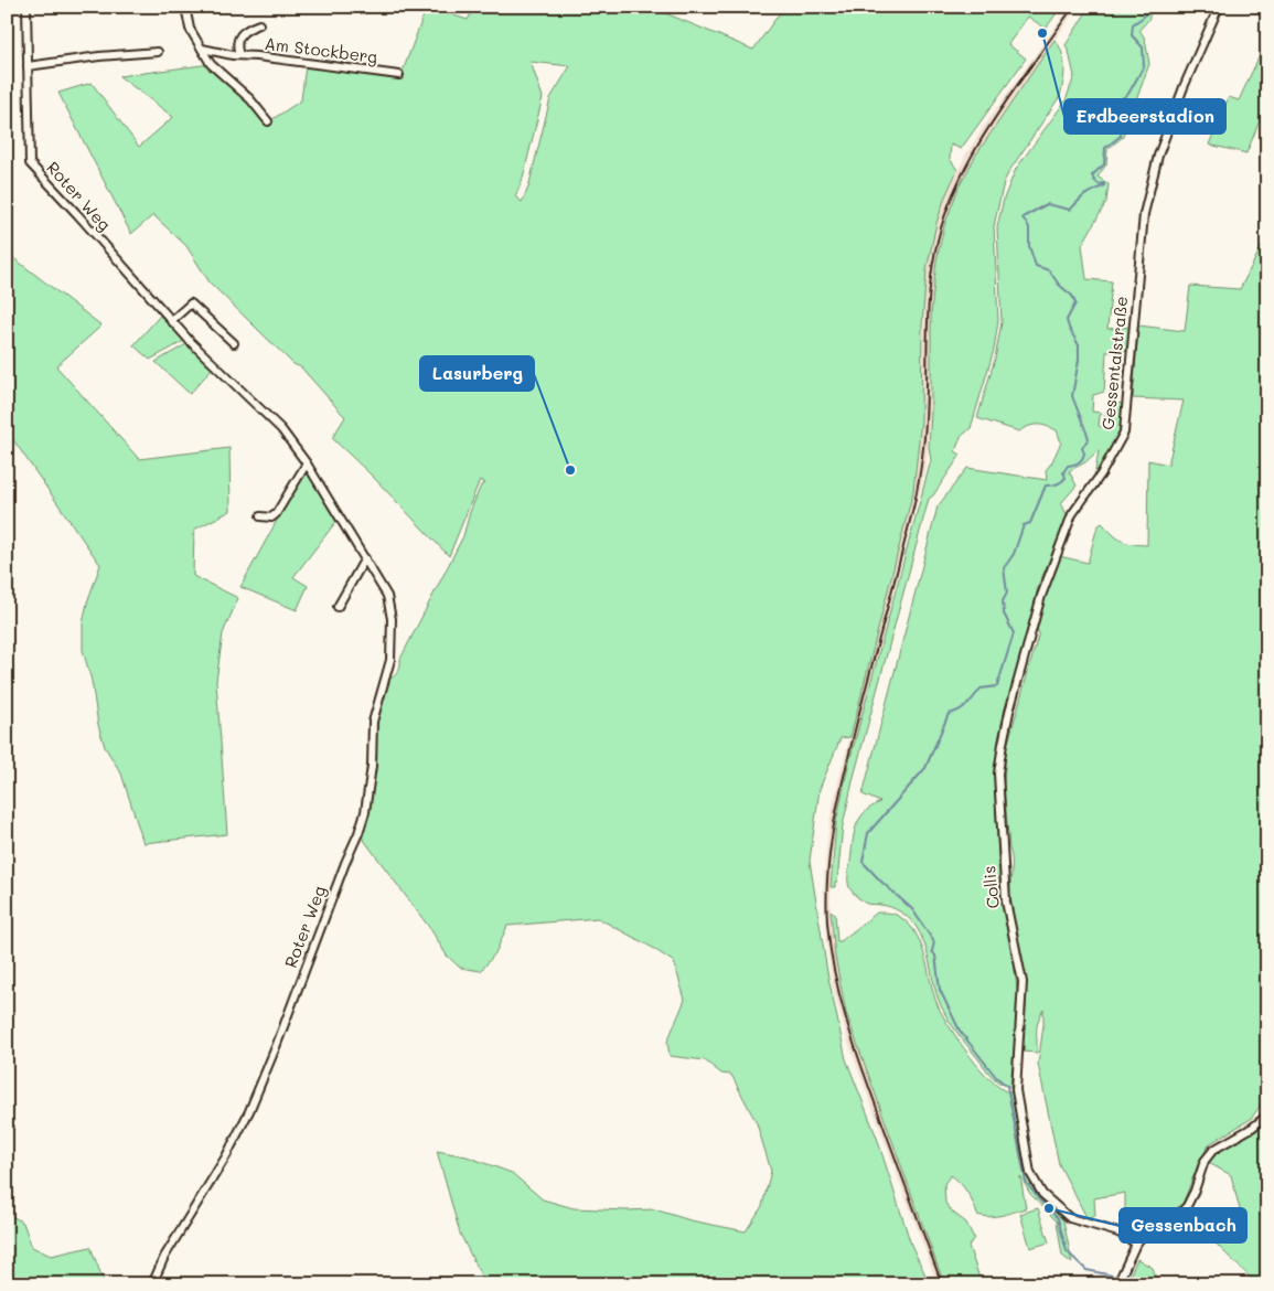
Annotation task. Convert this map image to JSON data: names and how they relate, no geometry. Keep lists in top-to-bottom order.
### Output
{
  "streets": {
    "street": [
      "Am Stockberg",
      "Roter Weg",
      "Gessentalstraße",
      "Collis"
    ]
  },
  "crossings": [
    ["Gessentalstraße", "Collis"]
  ],
  "places": ["Erdbeerstadion", "Lasurberg", "Gessenbach"]
}
